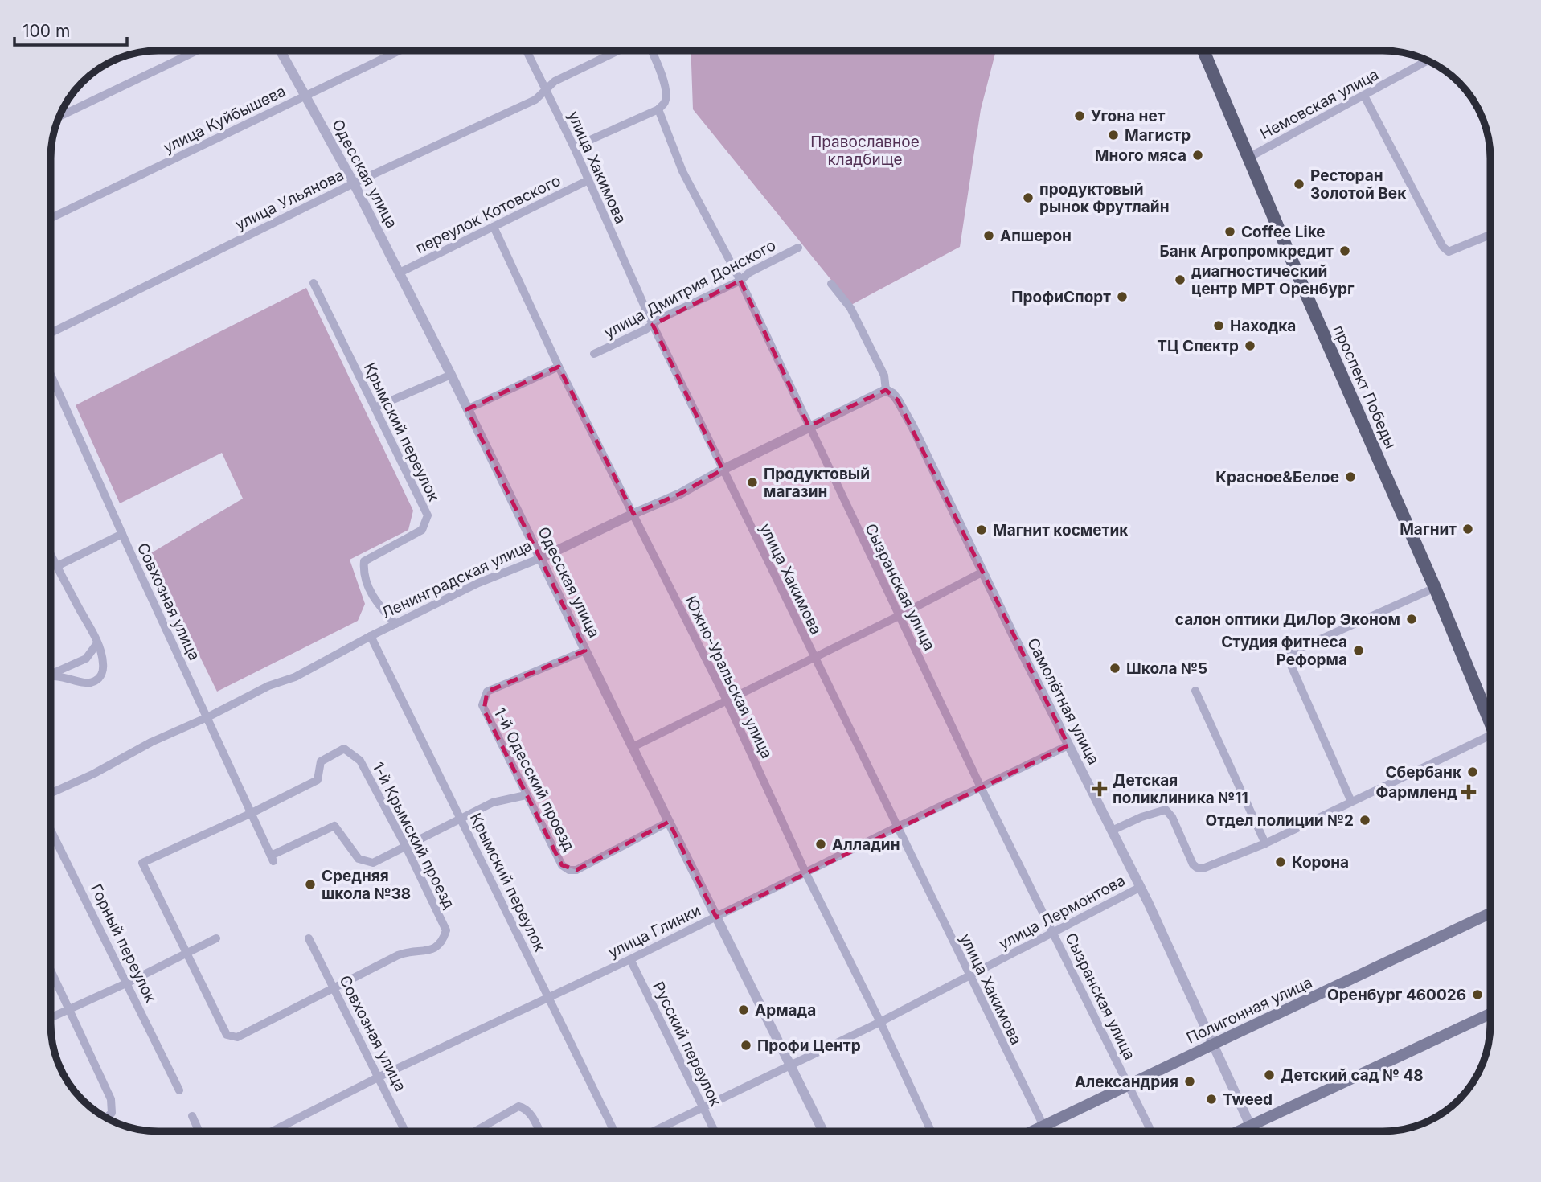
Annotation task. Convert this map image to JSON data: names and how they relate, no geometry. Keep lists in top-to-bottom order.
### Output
{
  "streets": {
    "main road": ["проспект Победы", "Полигонная улица"],
    "street": [
      "Немовская улица",
      "улица Куйбышева",
      "улица Хакимова",
      "Одесская улица",
      "улица Ульянова",
      "переулок Котовского",
      "улица Дмитрия Донского",
      "Крымский переулок",
      "Ленинградская улица",
      "Сызранская улица",
      "Совхозная улица",
      "Южно-Уральская улица",
      "Самолётная улица",
      "1-й Одесский проезд",
      "1-й Крымский проезд",
      "улица Лермонтова",
      "улица Глинки",
      "Горный переулок",
      "Русский переулок"
    ]
  },
  "crossings": [
    ["Немовская улица", "проспект Победы"],
    ["улица Куйбышева", "Одесская улица"],
    ["улица Хакимова", "улица Ульянова"],
    ["улица Хакимова", "переулок Котовского"],
    ["улица Хакимова", "улица Дмитрия Донского"],
    ["улица Хакимова", "Ленинградская улица"],
    ["улица Хакимова", "улица Лермонтова"],
    ["улица Хакимова", "улица Глинки"],
    ["улица Хакимова", "Полигонная улица"],
    ["Одесская улица", "улица Ульянова"],
    ["Одесская улица", "переулок Котовского"],
    ["Одесская улица", "Ленинградская улица"],
    ["Одесская улица", "1-й Одесский проезд"],
    ["Одесская улица", "улица Лермонтова"],
    ["Одесская улица", "улица Глинки"],
    ["переулок Котовского", "Южно-Уральская улица"],
    ["улица Дмитрия Донского", "Сызранская улица"],
    ["Крымский переулок", "Ленинградская улица"],
    ["Крымский переулок", "улица Глинки"],
    ["Ленинградская улица", "Сызранская улица"],
    ["Ленинградская улица", "Совхозная улица"],
    ["Ленинградская улица", "Южно-Уральская улица"],
    ["Ленинградская улица", "Самолётная улица"],
    ["Сызранская улица", "улица Лермонтова"],
    ["Сызранская улица", "улица Глинки"],
    ["Сызранская улица", "Полигонная улица"],
    ["Совхозная улица", "1-й Крымский проезд"],
    ["Совхозная улица", "улица Глинки"],
    ["Южно-Уральская улица", "улица Лермонтова"],
    ["Южно-Уральская улица", "улица Глинки"],
    ["Самолётная улица", "улица Лермонтова"],
    ["Самолётная улица", "улица Глинки"],
    ["Самолётная улица", "Полигонная улица"],
    ["улица Лермонтова", "Русский переулок"],
    ["улица Глинки", "Русский переулок"]
  ],
  "parks": ["Православное кладбище"],
  "places": {
    "other": [
      "Угона нет",
      "Магистр",
      "Много мяса",
      "Ресторан Золотой Век",
      "продуктовый рынок Фрутлайн",
      "Coffee Like",
      "Апшерон",
      "Банк Агропромкредит",
      "диагностический центр МРТ Оренбург",
      "ПрофиСпорт",
      "Находка",
      "ТЦ Спектр",
      "Красное&Белое",
      "Продуктовый магазин",
      "Магнит",
      "Магнит косметик",
      "салон оптики ДиЛор Эконом",
      "Студия фитнеса Реформа",
      "Школа №5",
      "Сбербанк",
      "Отдел полиции №2",
      "Алладин",
      "Корона",
      "Средняя школа №38",
      "Оренбург 460026",
      "Армада",
      "Профи Центр",
      "Детский сад № 48",
      "Александрия",
      "Tweed"
    ],
    "health": ["Детская поликлиника №11", "Фармленд"]
  },
  "scale_bar": "100 m"
}
